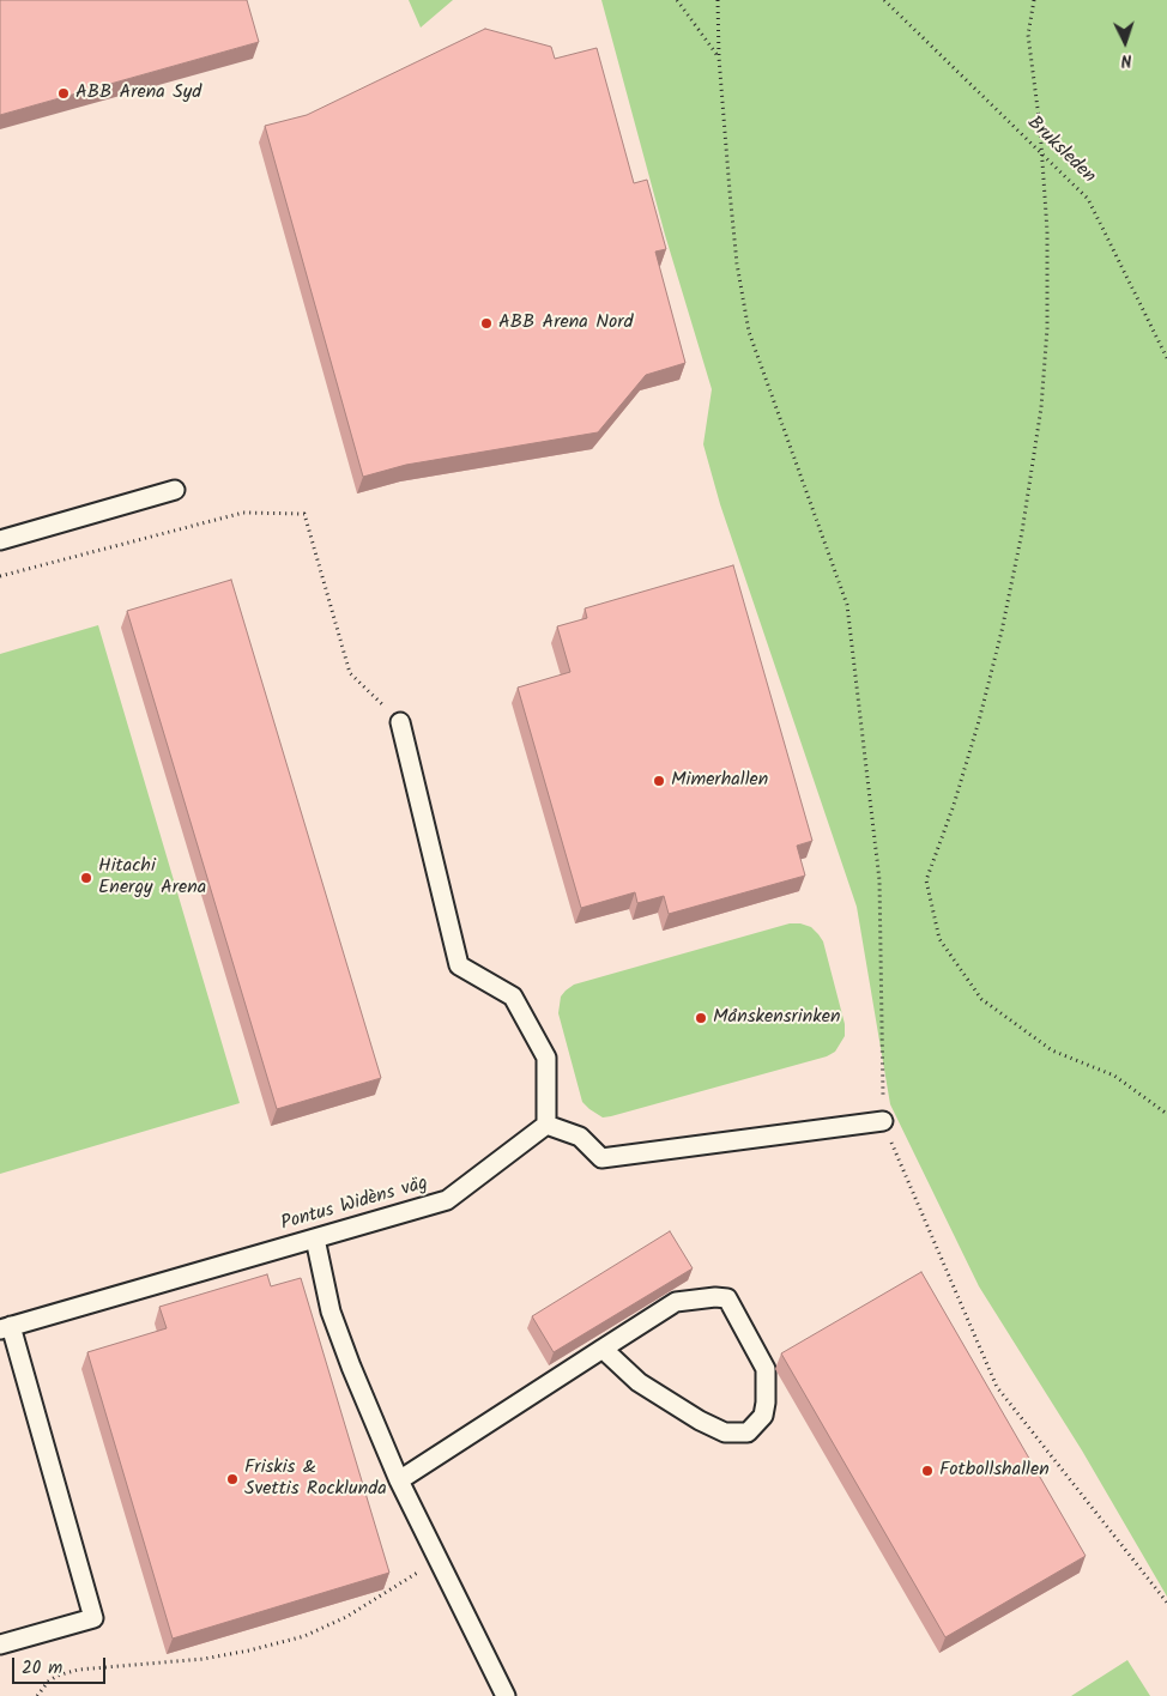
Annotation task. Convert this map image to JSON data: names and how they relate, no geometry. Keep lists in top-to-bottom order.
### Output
{
  "streets": {
    "lane": ["Pontus Widèns väg"],
    "path": ["Bruksleden"]
  },
  "places": [
    "ABB Arena Syd",
    "ABB Arena Nord",
    "Mimerhallen",
    "Hitachi Energy Arena",
    "Månskensrinken",
    "Fotbollshallen",
    "Friskis & Svettis Rocklunda"
  ],
  "scale_bar": "20 m",
  "north": "bottom"
}
